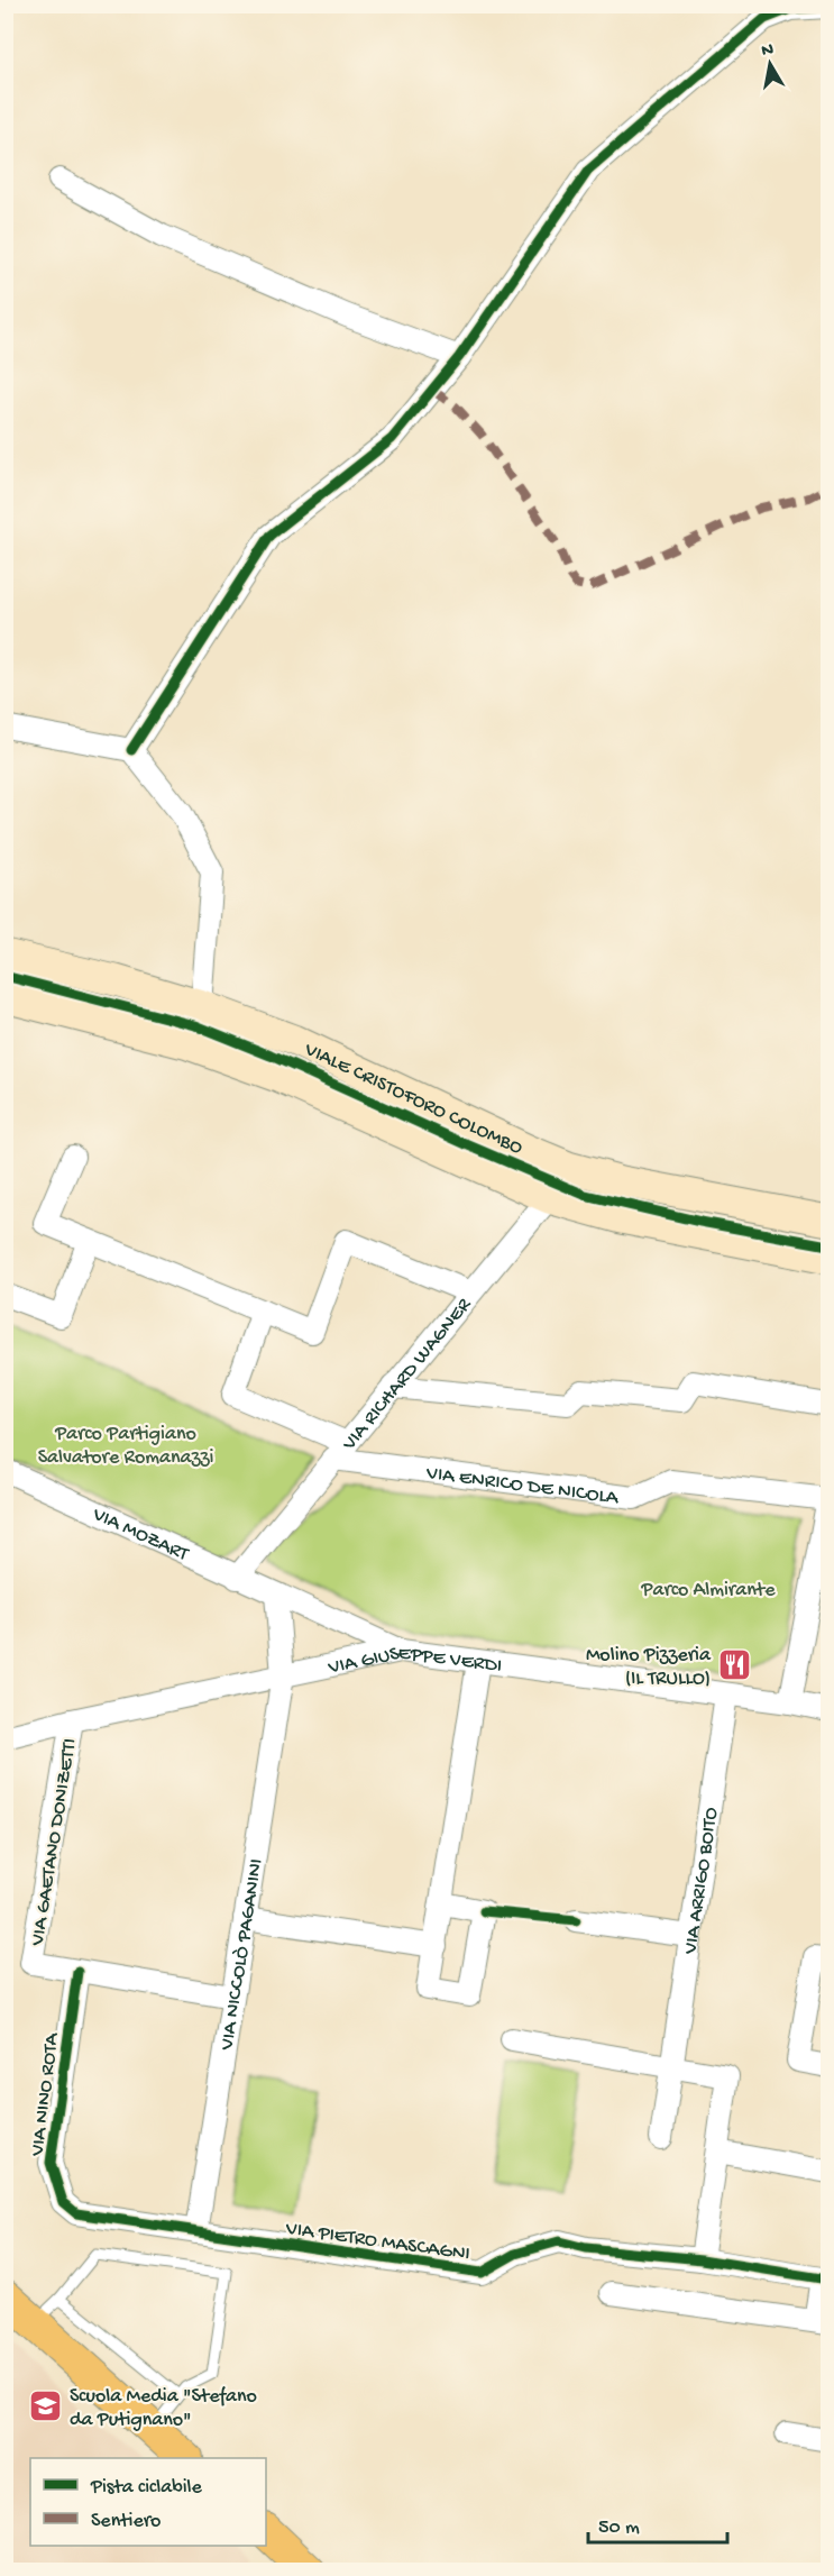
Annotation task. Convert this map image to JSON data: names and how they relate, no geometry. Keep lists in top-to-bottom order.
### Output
{
  "streets": {
    "main road": ["VIALE CRISTOFORO COLOMBO"],
    "street": [
      "VIA RICHARD WAGNER",
      "VIA ENRICO DE NICOLA",
      "VIA MOZART",
      "VIA GIUSEPPE VERDI",
      "VIA GAETANO DONIZETTI",
      "VIA ARRIGO BOITO",
      "VIA NICCOLÒ PAGANINI",
      "VIA NINO ROTA",
      "VIA PIETRO MASCAGNI"
    ]
  },
  "crossings": [
    ["VIALE CRISTOFORO COLOMBO", "VIA RICHARD WAGNER"],
    ["VIA RICHARD WAGNER", "VIA ENRICO DE NICOLA"],
    ["VIA RICHARD WAGNER", "VIA MOZART"],
    ["VIA MOZART", "VIA GIUSEPPE VERDI"],
    ["VIA MOZART", "VIA NICCOLÒ PAGANINI"],
    ["VIA GIUSEPPE VERDI", "VIA GAETANO DONIZETTI"],
    ["VIA GIUSEPPE VERDI", "VIA ARRIGO BOITO"],
    ["VIA GIUSEPPE VERDI", "VIA NICCOLÒ PAGANINI"],
    ["VIA GAETANO DONIZETTI", "VIA NINO ROTA"],
    ["VIA NICCOLÒ PAGANINI", "VIA PIETRO MASCAGNI"],
    ["VIA NINO ROTA", "VIA PIETRO MASCAGNI"]
  ],
  "parks": ["Parco Partigiano Salvatore Romanazzi", "Parco Almirante"],
  "places": {
    "restaurant": ["Molino Pizzeria (IL TRULLO)"],
    "school or university": ["Scuola Media \"Stefano da Putignano\""]
  },
  "legend": ["Pista ciclabile", "Sentiero"],
  "scale_bar": "50 m",
  "north": "top"
}
